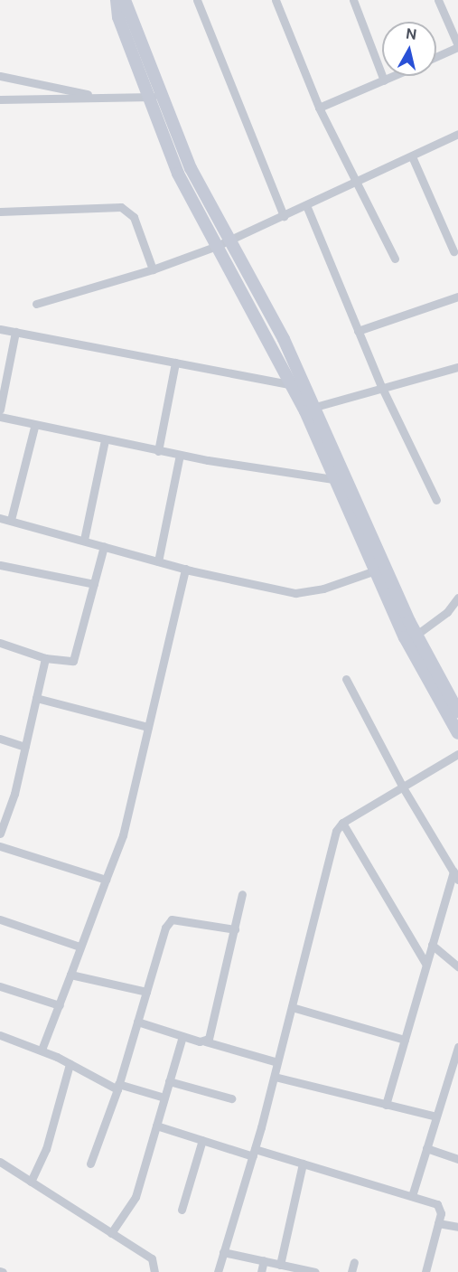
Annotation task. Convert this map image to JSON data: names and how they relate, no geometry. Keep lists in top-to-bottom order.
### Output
{
  "north": "top"
}
